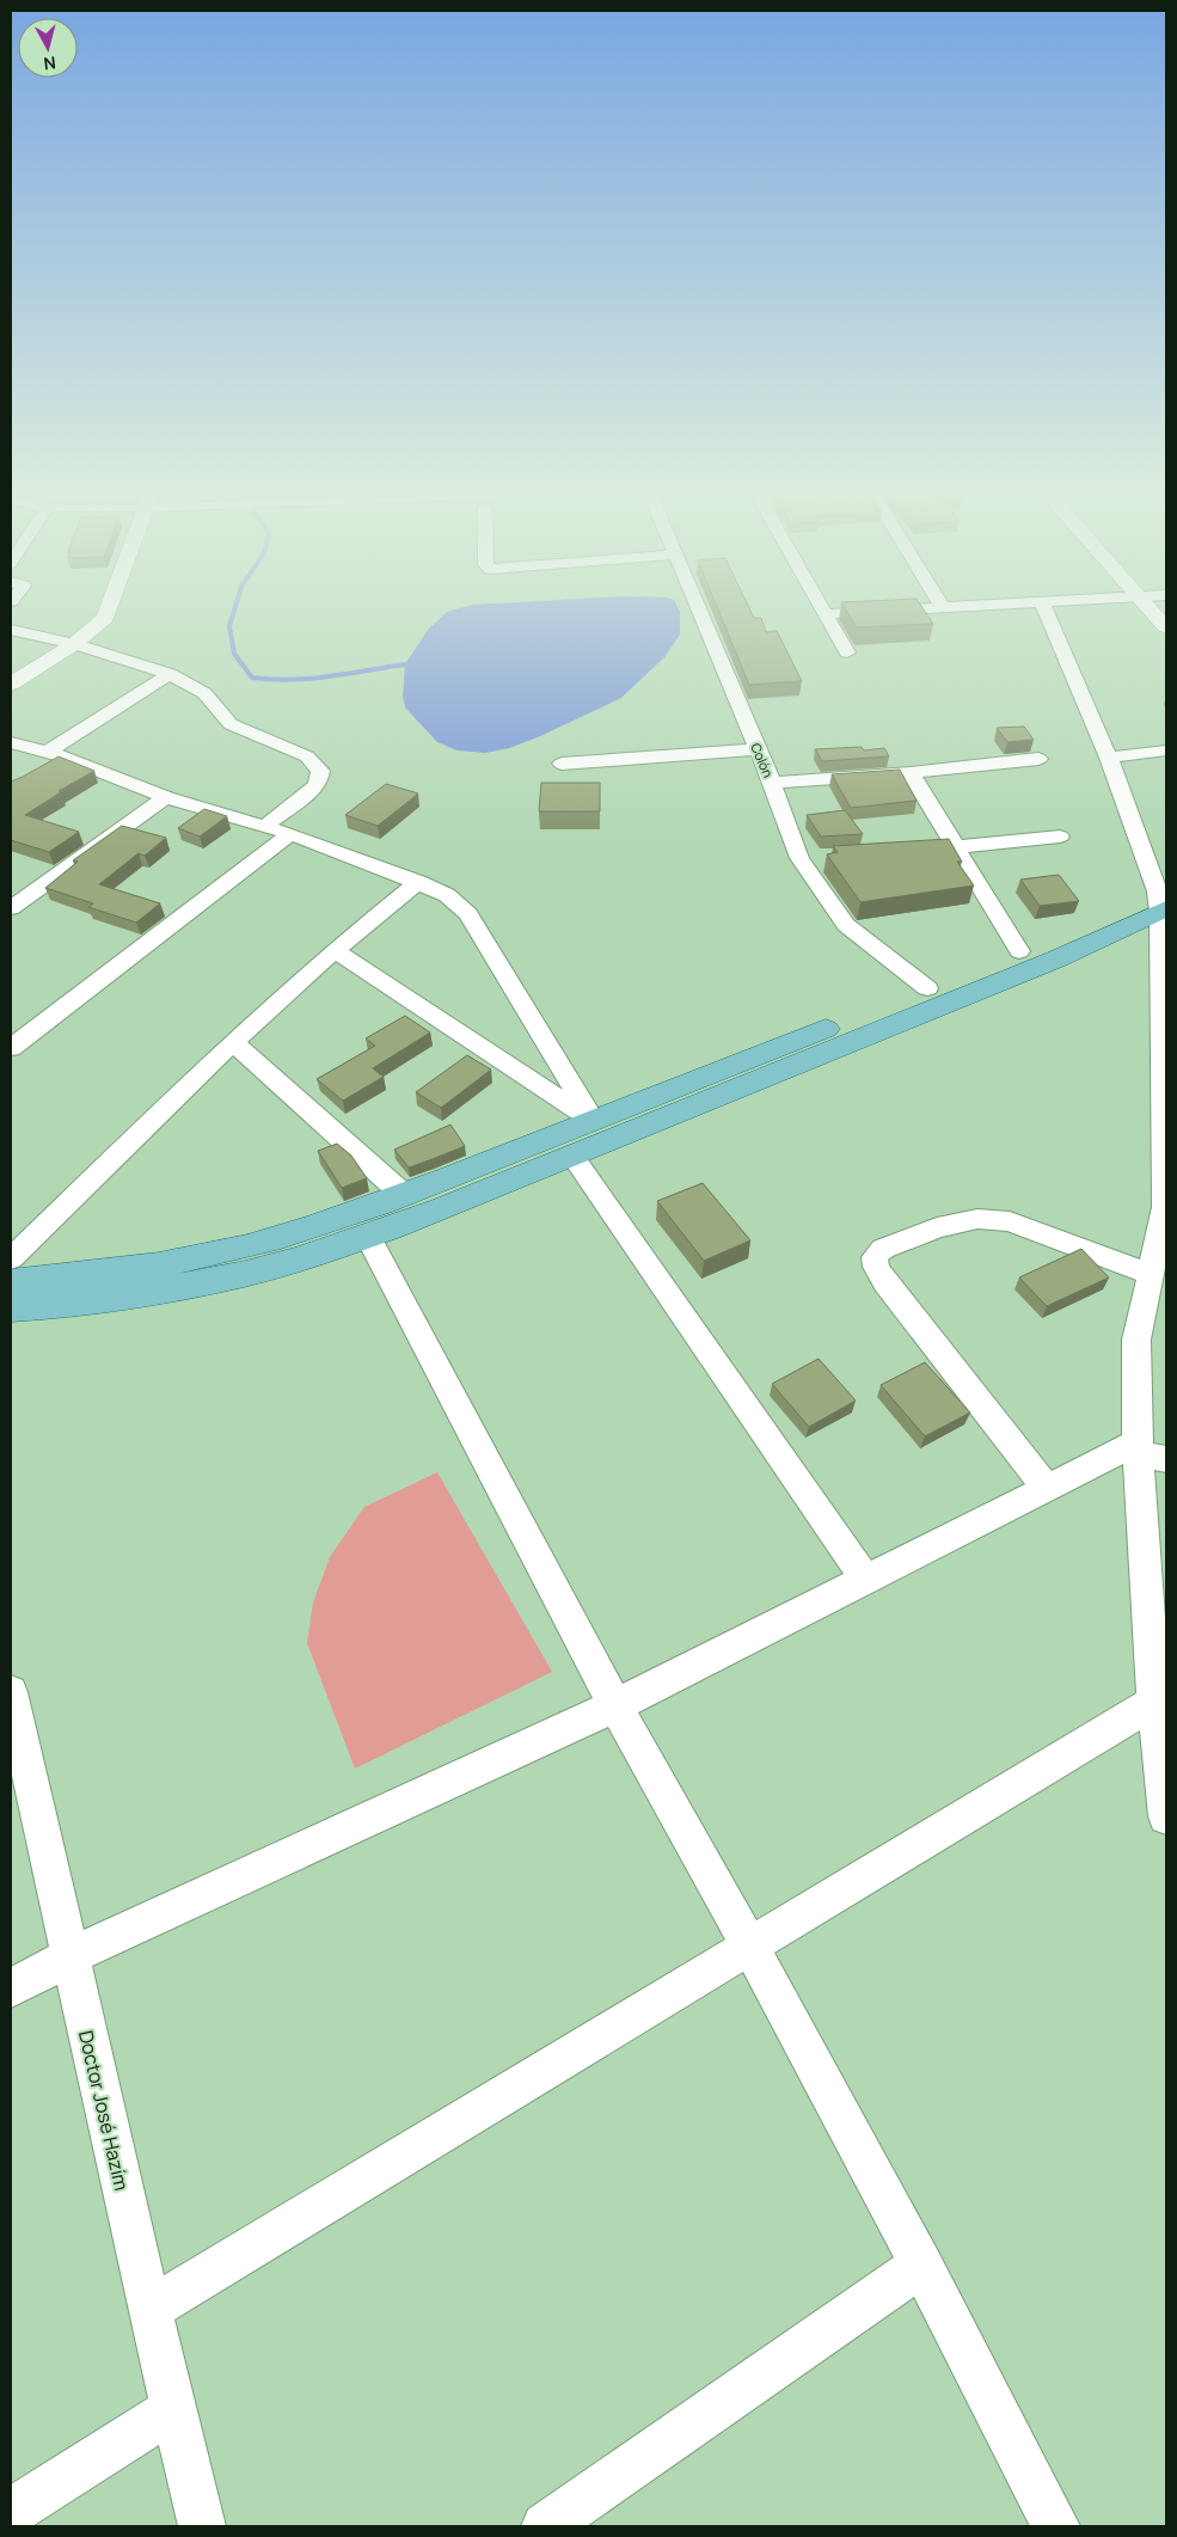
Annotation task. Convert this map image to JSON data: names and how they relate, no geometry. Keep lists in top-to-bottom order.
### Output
{
  "streets": {
    "street": ["Colón", "Doctor José Hazím"]
  },
  "north": "bottom"
}
